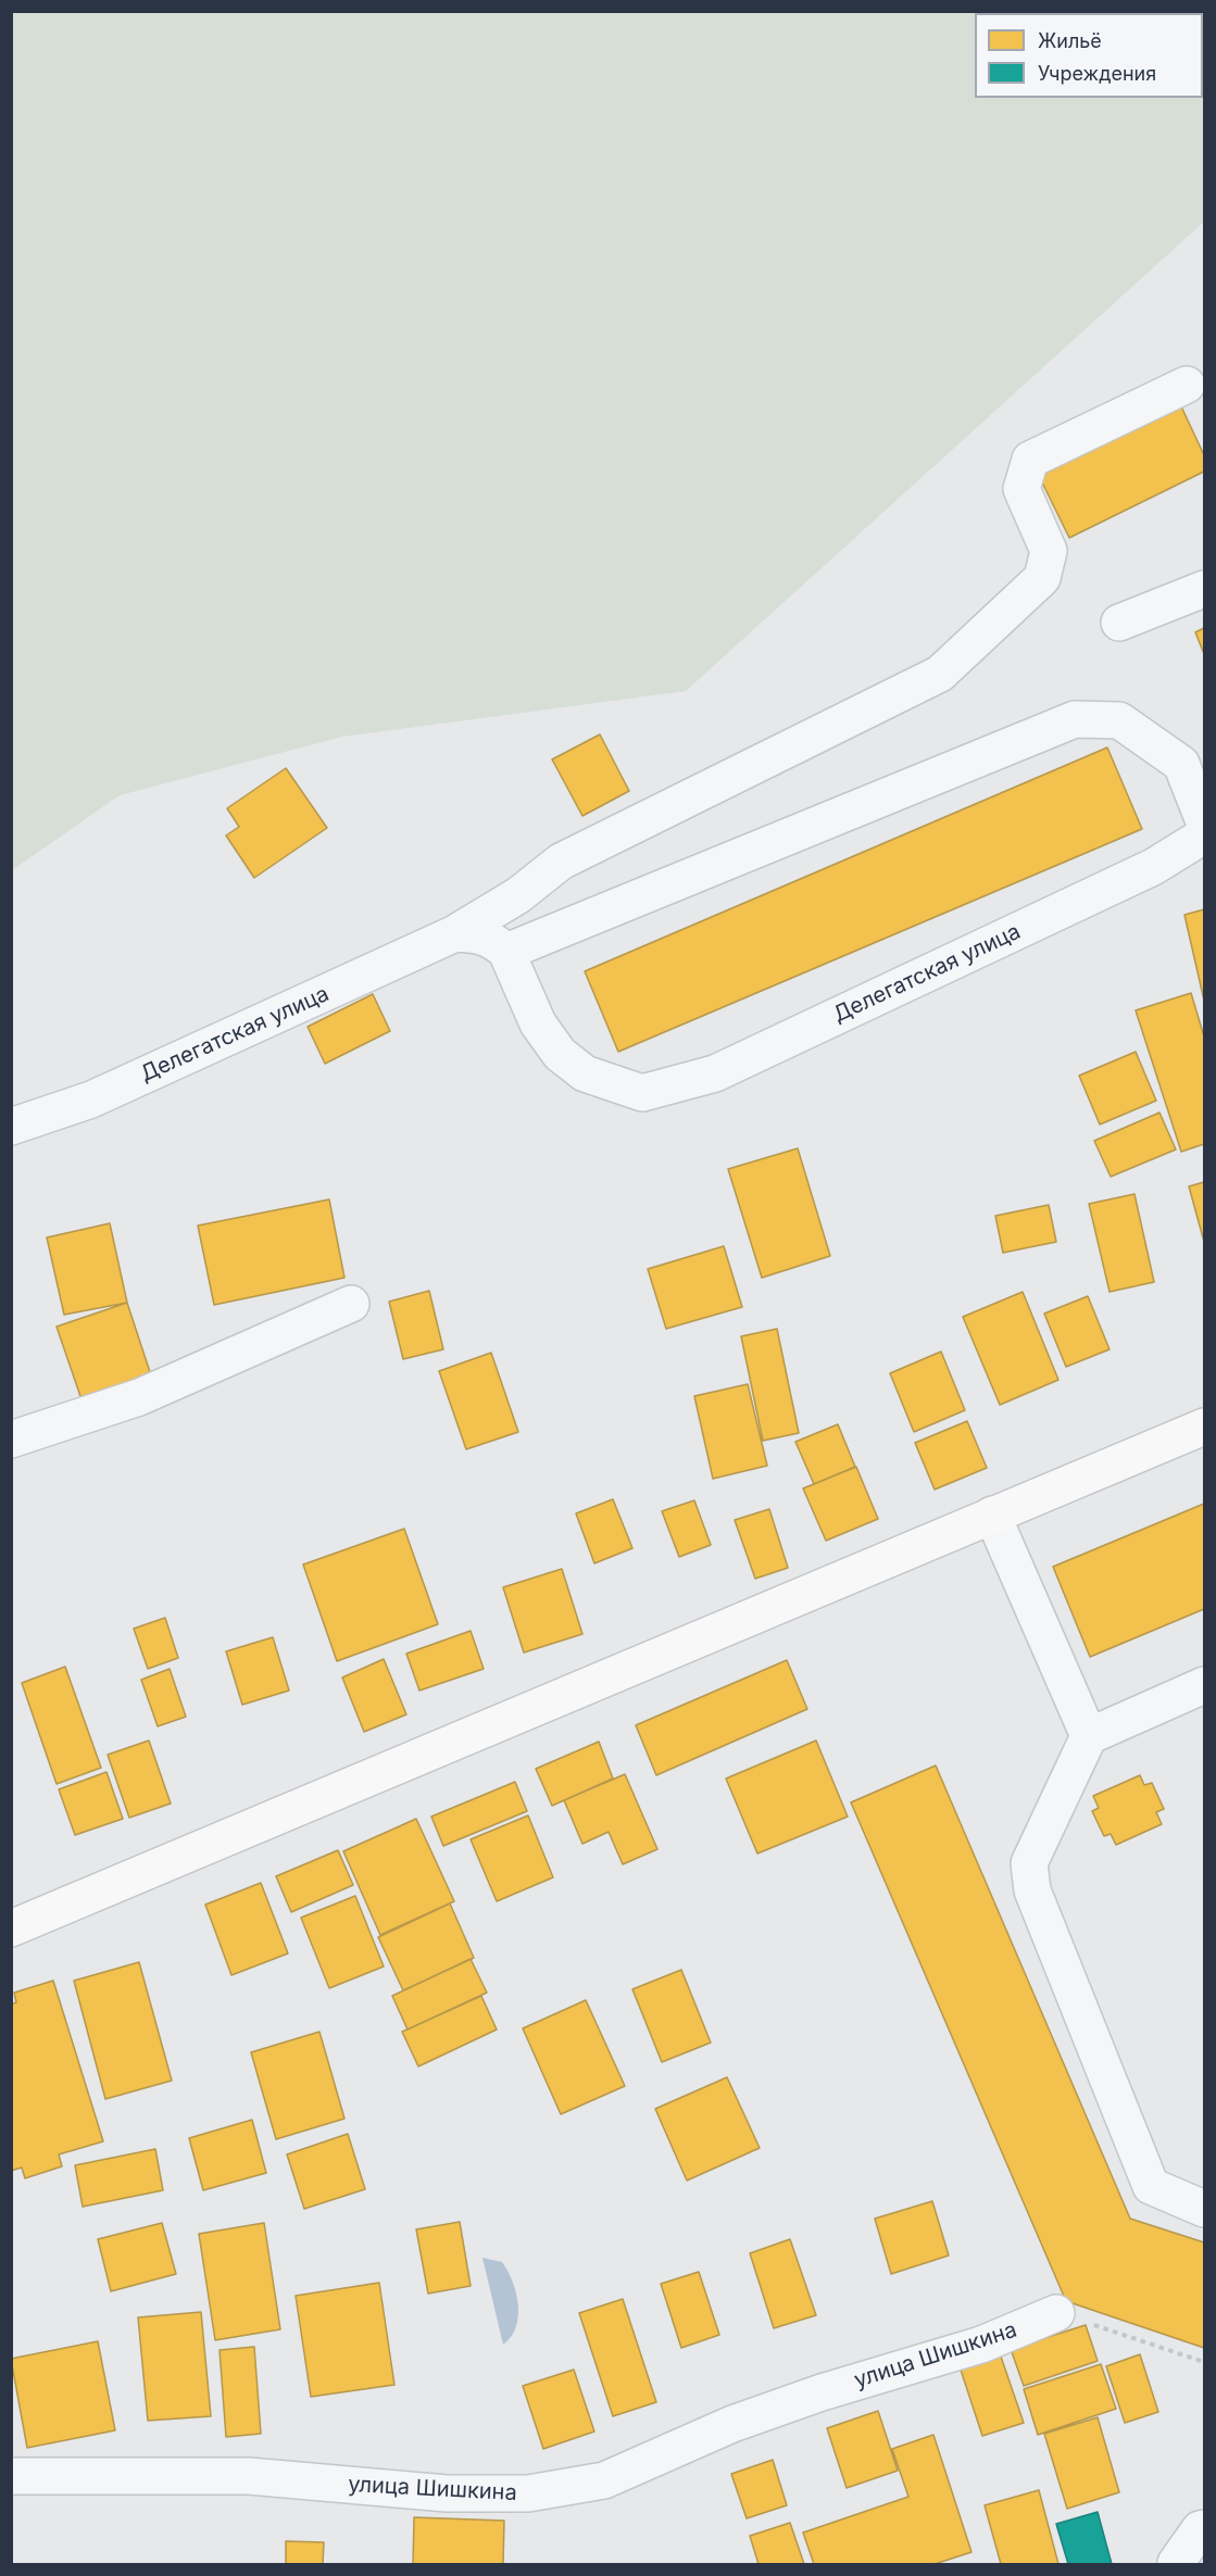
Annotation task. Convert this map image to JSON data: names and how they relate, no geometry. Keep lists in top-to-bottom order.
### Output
{
  "streets": {
    "street": ["Делегатская улица", "улица Шишкина"]
  },
  "legend": ["Жильё", "Учреждения"]
}
